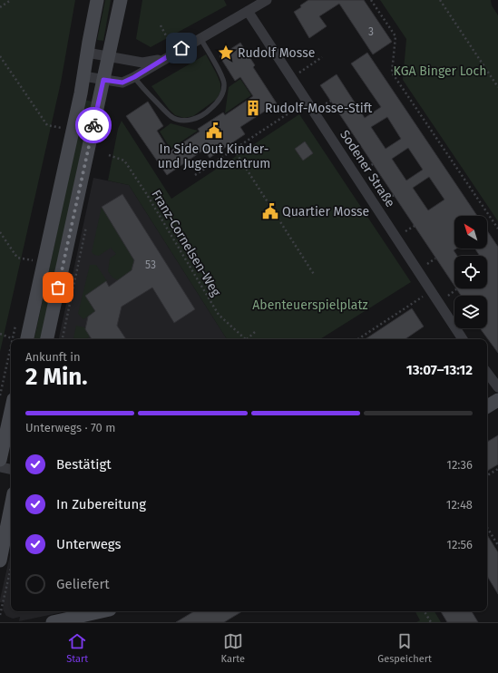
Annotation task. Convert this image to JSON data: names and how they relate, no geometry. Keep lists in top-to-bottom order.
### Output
{
  "streets": {
    "street": ["Sodener Straße"],
    "path": ["Franz-Cornelsen-Weg"]
  },
  "parks": ["KGA Binger Loch", "Abenteuerspielplatz"],
  "places": {
    "place": ["Rudolf Mosse"],
    "building": ["Rudolf-Mosse-Stift"],
    "public building": ["In Side Out Kinder- und Jugendzentrum", "Quartier Mosse"]
  },
  "house_numbers": ["3", "53"],
  "north": "top left",
  "page": {
    "heading": ["2 Min.", "Ankunft in", "13:07–13:12"],
    "bar": "Unterwegs · 70 m",
    "list": [
      ["Bestätigt", "12:36"],
      ["In Zubereitung", "12:48"],
      ["Unterwegs", "12:56"],
      "Geliefert"
    ],
    "tabs": ["Start", "Karte", "Gespeichert"]
  }
}
